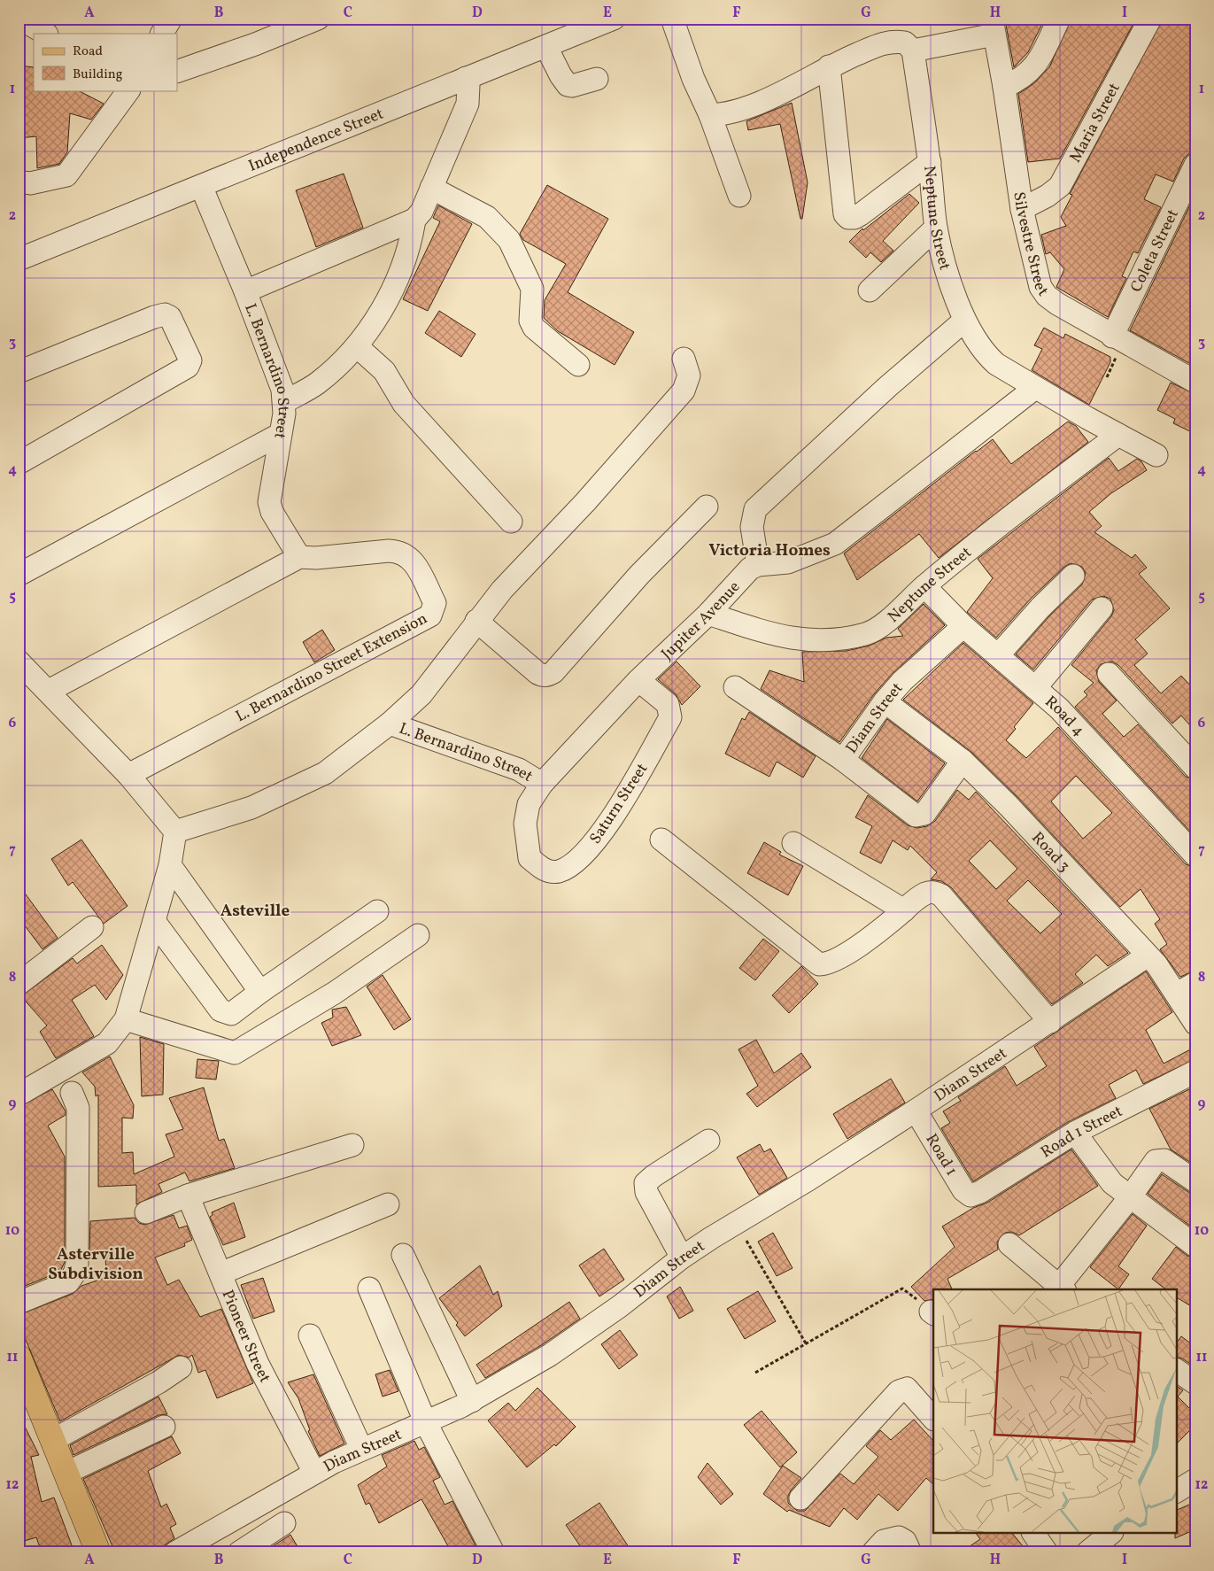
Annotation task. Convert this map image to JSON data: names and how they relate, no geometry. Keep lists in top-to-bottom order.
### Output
{
  "streets": {
    "street": [
      "Maria Street",
      "Independence Street",
      "Neptune Street",
      "Silvestre Street",
      "Coleta Street",
      "L. Bernardino Street",
      "Jupiter Avenue",
      "L. Bernardino Street Extension",
      "Road 4",
      "Diam Street",
      "Saturn Street",
      "Road 3",
      "Road 1 Street",
      "Road 1",
      "Pioneer Street"
    ]
  },
  "crossings": [
    ["Maria Street", "Silvestre Street"],
    ["Independence Street", "L. Bernardino Street"],
    ["Neptune Street", "Jupiter Avenue"],
    ["Neptune Street", "Road 4"],
    ["Silvestre Street", "Coleta Street"],
    ["L. Bernardino Street", "Jupiter Avenue"],
    ["L. Bernardino Street", "L. Bernardino Street Extension"],
    ["L. Bernardino Street", "Saturn Street"],
    ["Jupiter Avenue", "Saturn Street"],
    ["Road 4", "Diam Street"],
    ["Diam Street", "Road 3"],
    ["Diam Street", "Road 1"],
    ["Diam Street", "Pioneer Street"],
    ["Road 1 Street", "Road 1"]
  ],
  "districts": ["Victoria Homes", "Asteville", "Asterville Subdivision"],
  "legend": ["Road", "Building"],
  "grid": {
    "columns": [
      "A",
      "B",
      "C",
      "D",
      "E",
      "F",
      "G",
      "H",
      "I"
    ],
    "rows": [
      "1",
      "2",
      "3",
      "4",
      "5",
      "6",
      "7",
      "8",
      "9",
      "10",
      "11",
      "12"
    ]
  }
}
